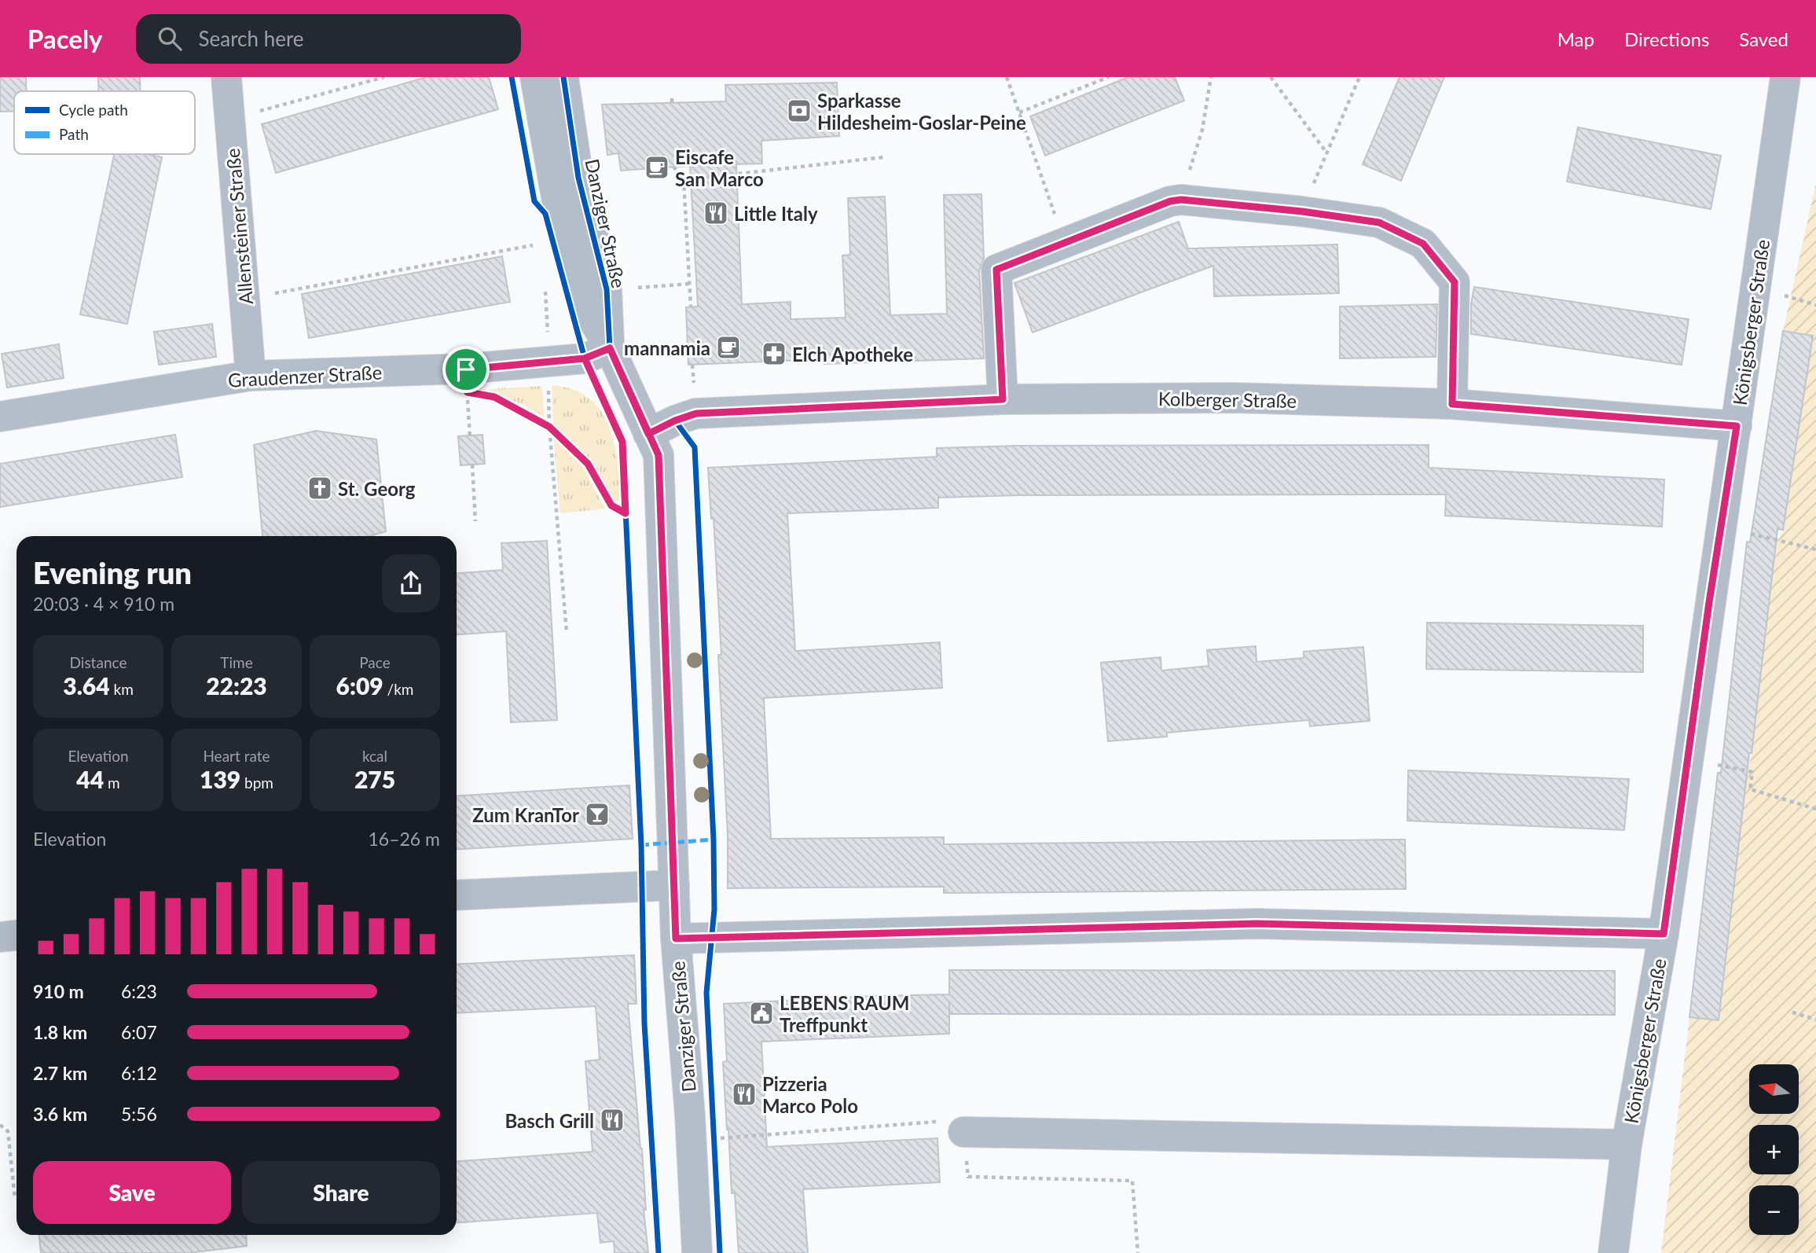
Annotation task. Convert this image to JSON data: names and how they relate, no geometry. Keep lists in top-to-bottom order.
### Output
{
  "streets": {
    "street": [
      "Danziger Straße",
      "Allensteiner Straße",
      "Königsberger Straße",
      "Graudenzer Straße",
      "Kolberger Straße"
    ]
  },
  "crossings": [
    ["Danziger Straße", "Graudenzer Straße"],
    ["Danziger Straße", "Kolberger Straße"],
    ["Allensteiner Straße", "Graudenzer Straße"],
    ["Königsberger Straße", "Kolberger Straße"]
  ],
  "places": {
    "bank": ["Sparkasse Hildesheim-Goslar-Peine"],
    "cafe": ["Eiscafe San Marco", "mannamia"],
    "restaurant": ["Little Italy", "Pizzeria Marco Polo", "Basch Grill"],
    "pharmacy": ["Elch Apotheke"],
    "church": ["St. Georg"],
    "bar": ["Zum KranTor"],
    "public building": ["LEBENS RAUM Treffpunkt"]
  },
  "legend": ["Cycle path", "Path"],
  "north": "left",
  "page": {
    "header": "Pacely",
    "search": "Search here",
    "nav": ["Map", "Directions", "Saved"],
    "heading": ["Evening run", "20:03 · 4 × 910 m"],
    "stats": [
      ["Distance", "3.64 km"],
      ["Time", "22:23"],
      ["Pace", "6:09 /km"],
      ["Elevation", "44 m"],
      ["Heart rate", "139 bpm"],
      ["kcal", "275"]
    ],
    "chart": ["Elevation", "16–26 m"],
    "list": [
      {
        "name": "910 m",
        "note": "6:23"
      },
      {
        "name": "1.8 km",
        "note": "6:07"
      },
      {
        "name": "2.7 km",
        "note": "6:12"
      },
      {
        "name": "3.6 km",
        "note": "5:56"
      }
    ],
    "map_buttons": ["+", "−"],
    "buttons": ["Save", "Share"]
  }
}
